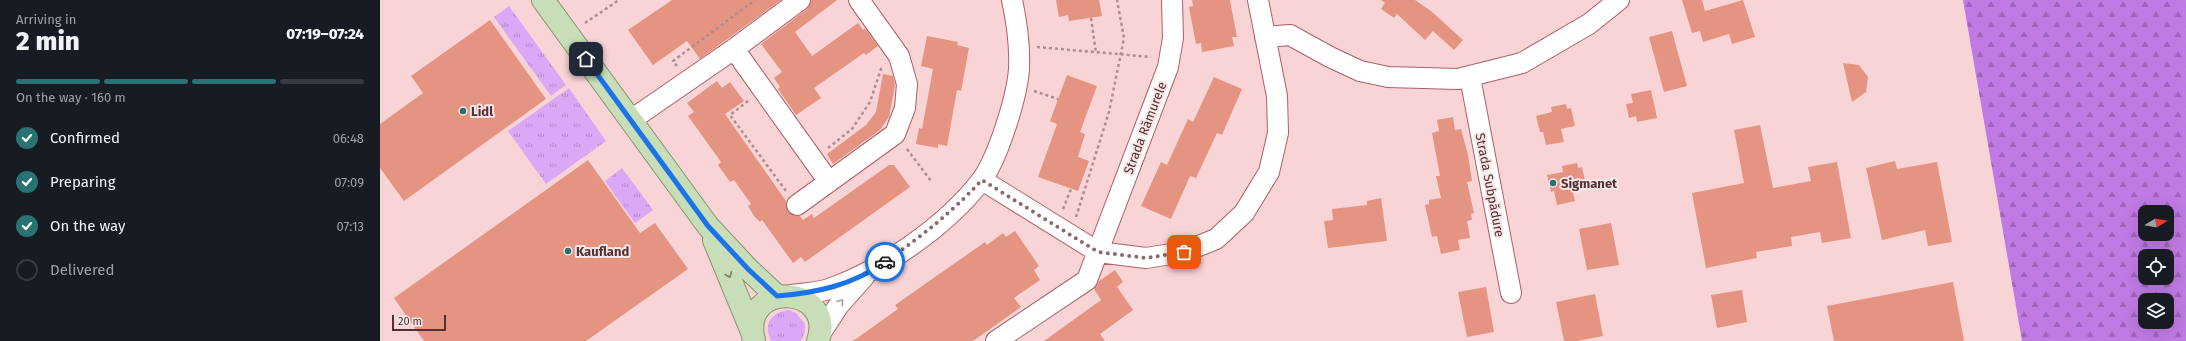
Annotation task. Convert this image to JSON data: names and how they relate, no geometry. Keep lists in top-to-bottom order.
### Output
{
  "streets": {
    "street": ["Strada Rămurele", "Strada Subpădure"]
  },
  "places": ["Lidl", "Sigmanet", "Kaufland"],
  "scale_bar": "20 m",
  "north": "right",
  "page": {
    "heading": ["2 min", "Arriving in", "07:19–07:24"],
    "bar": "On the way · 160 m",
    "list": [
      ["Confirmed", "06:48"],
      ["Preparing", "07:09"],
      ["On the way", "07:13"],
      "Delivered"
    ],
    "scale": "20 m"
  }
}
